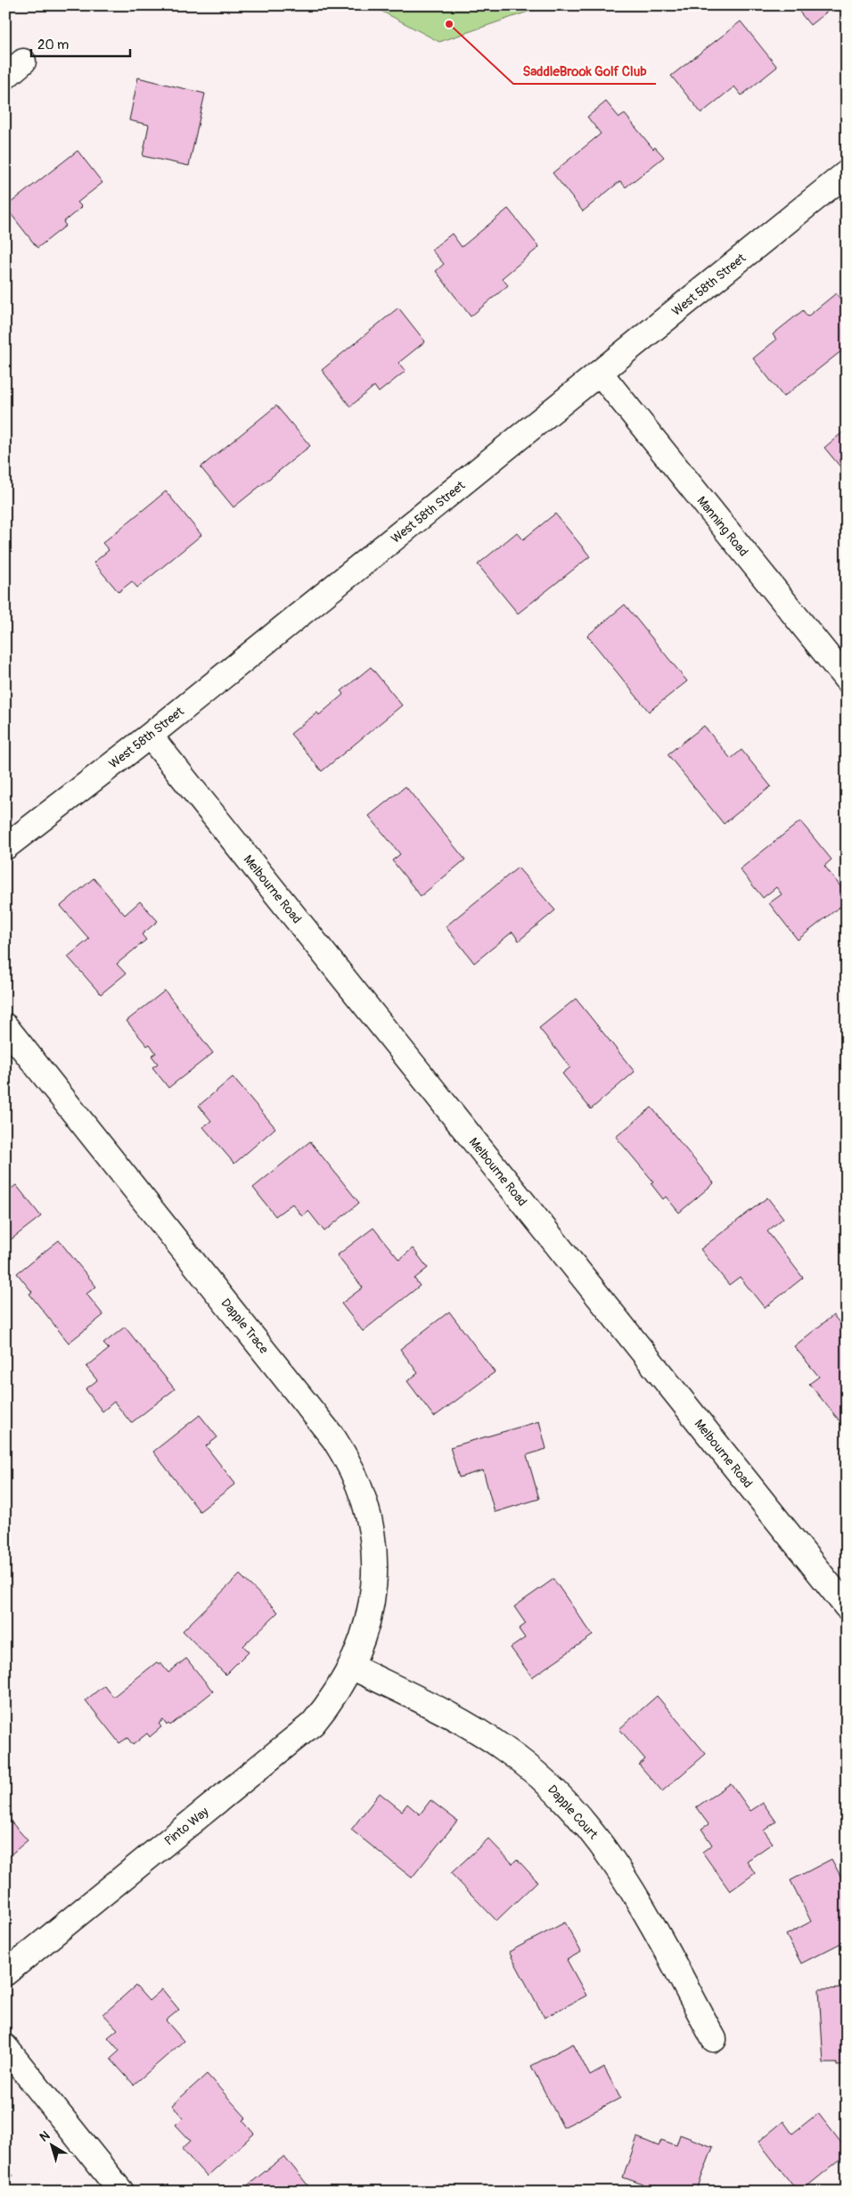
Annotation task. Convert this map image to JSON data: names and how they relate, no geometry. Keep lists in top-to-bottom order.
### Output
{
  "streets": {
    "street": [
      "West 58th Street",
      "Manning Road",
      "Melbourne Road",
      "Dapple Trace",
      "Dapple Court",
      "Pinto Way"
    ]
  },
  "crossings": [
    ["West 58th Street", "Manning Road"],
    ["West 58th Street", "Melbourne Road"],
    ["Dapple Trace", "Dapple Court"],
    ["Dapple Trace", "Pinto Way"],
    ["Dapple Court", "Pinto Way"]
  ],
  "places": ["SaddleBrook Golf Club"],
  "scale_bar": "20 m",
  "north": "top left"
}
